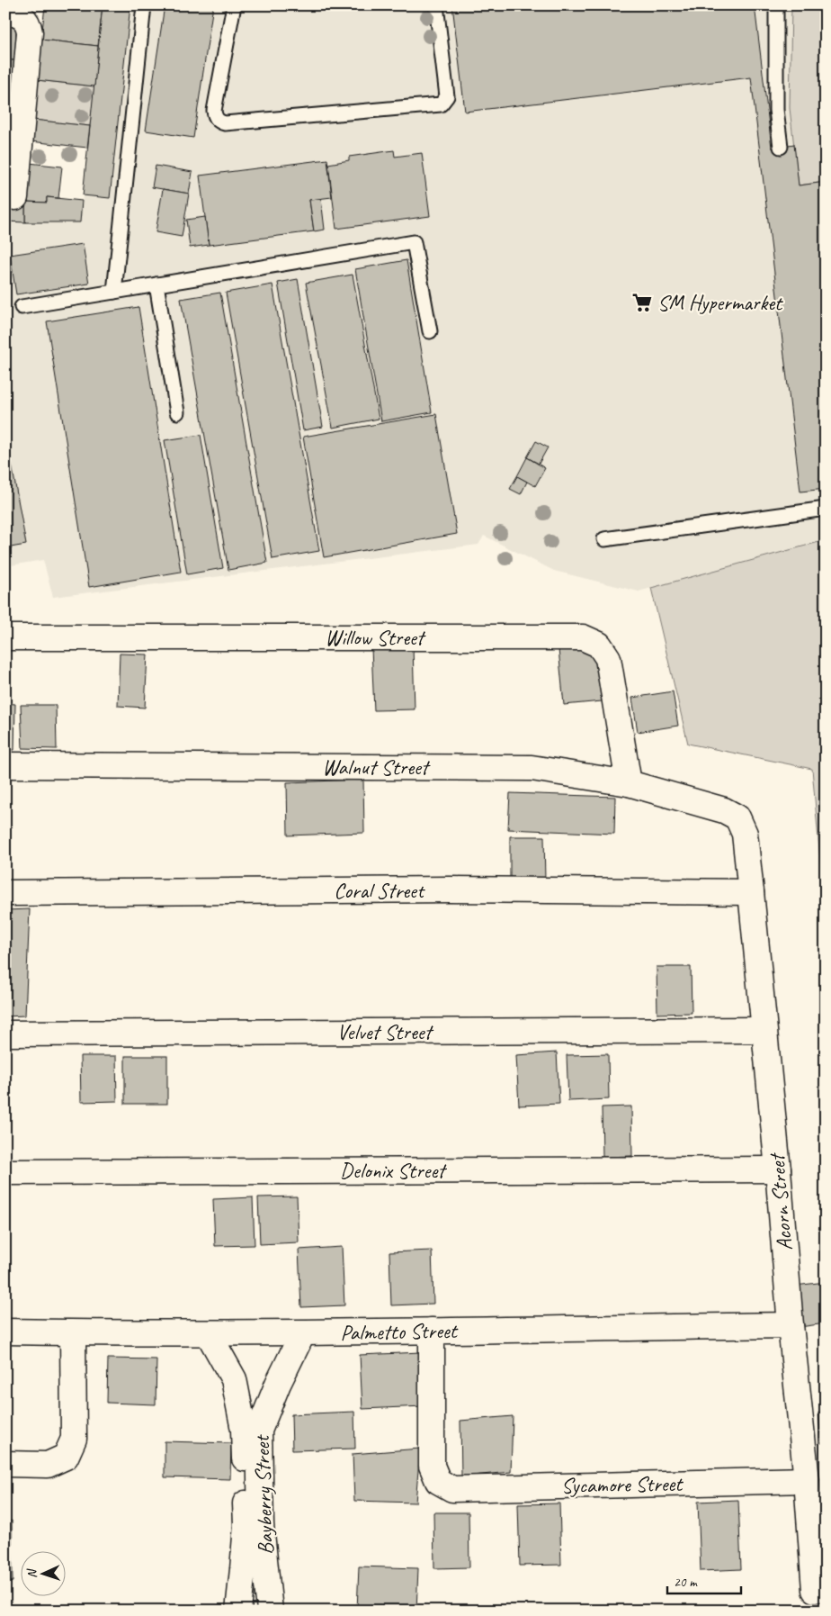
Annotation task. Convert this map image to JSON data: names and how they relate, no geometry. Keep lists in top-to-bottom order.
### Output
{
  "streets": {
    "street": [
      "Willow Street",
      "Walnut Street",
      "Coral Street",
      "Velvet Street",
      "Delonix Street",
      "Acorn Street",
      "Palmetto Street",
      "Sycamore Street",
      "Bayberry Street"
    ]
  },
  "crossings": [
    ["Willow Street", "Walnut Street"],
    ["Walnut Street", "Acorn Street"],
    ["Coral Street", "Acorn Street"],
    ["Velvet Street", "Acorn Street"],
    ["Delonix Street", "Acorn Street"],
    ["Acorn Street", "Palmetto Street"],
    ["Acorn Street", "Sycamore Street"],
    ["Palmetto Street", "Sycamore Street"],
    ["Palmetto Street", "Bayberry Street"]
  ],
  "places": {
    "supermarket": ["SM Hypermarket"]
  },
  "scale_bar": "20 m",
  "north": "left"
}
